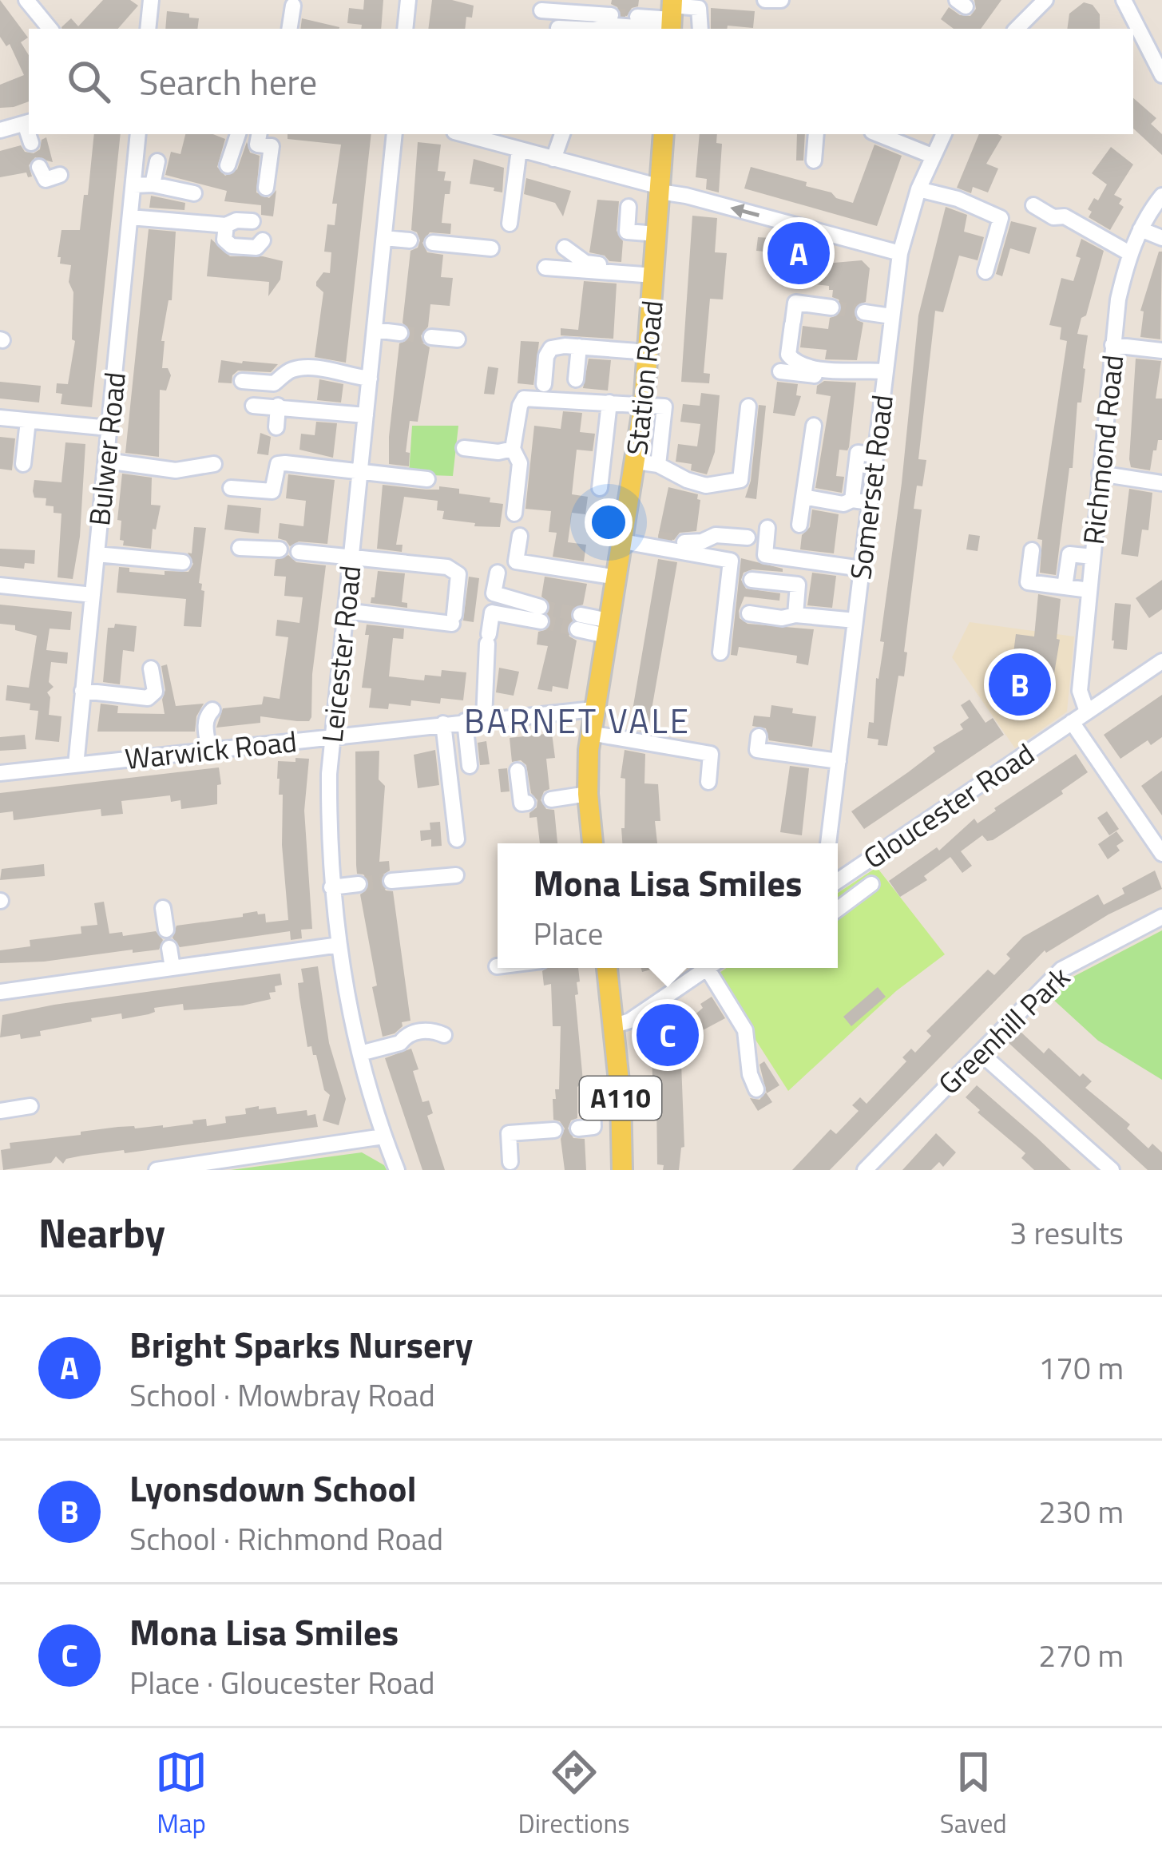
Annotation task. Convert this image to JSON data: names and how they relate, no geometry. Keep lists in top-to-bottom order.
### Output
{
  "streets": {
    "main road": ["Station Road", "A110"],
    "street": [
      "Bulwer Road",
      "Richmond Road",
      "Somerset Road",
      "Leicester Road",
      "Warwick Road",
      "Gloucester Road",
      "Greenhill Park"
    ]
  },
  "crossings": [
    ["Station Road", "Warwick Road"],
    ["Bulwer Road", "Warwick Road"],
    ["Richmond Road", "Gloucester Road"],
    ["Leicester Road", "Warwick Road"]
  ],
  "districts": ["BARNET VALE"],
  "page": {
    "search": "Search here",
    "pins": ["A", "B", "C"],
    "popup": ["Mona Lisa Smiles", "Place"],
    "heading": ["Nearby", "3 results"],
    "list": [
      {
        "mark": "A",
        "name": "Bright Sparks Nursery",
        "note": "School · Mowbray Road",
        "value": "170 m"
      },
      {
        "mark": "B",
        "name": "Lyonsdown School",
        "note": "School · Richmond Road",
        "value": "230 m"
      },
      {
        "mark": "C",
        "name": "Mona Lisa Smiles",
        "note": "Place · Gloucester Road",
        "value": "270 m"
      }
    ],
    "nav": ["Map", "Directions", "Saved"]
  }
}
